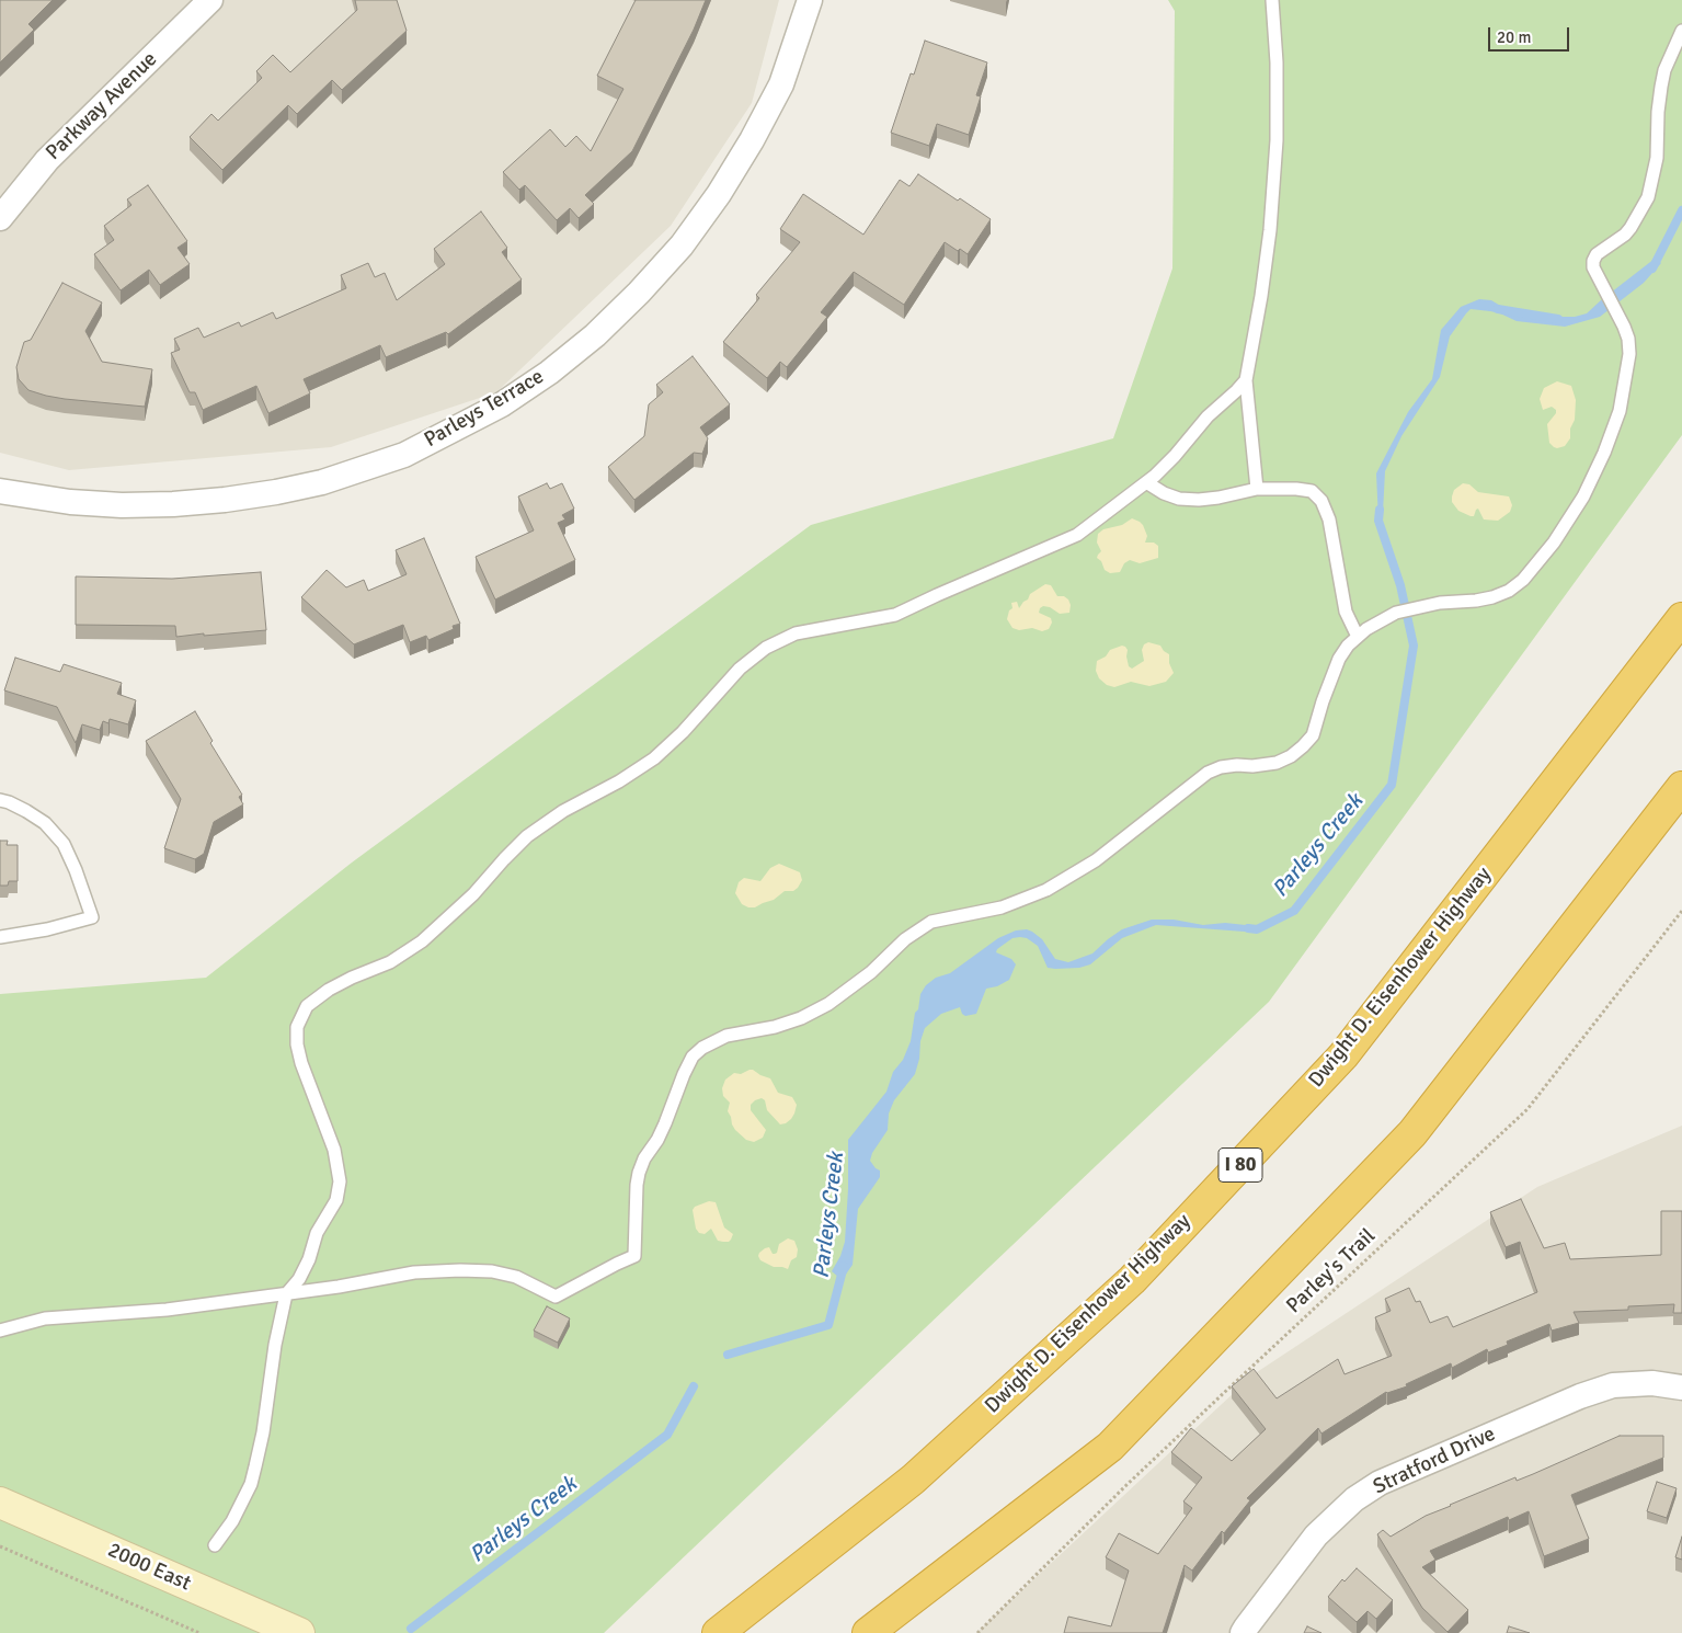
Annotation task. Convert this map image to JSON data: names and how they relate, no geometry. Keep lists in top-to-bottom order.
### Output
{
  "streets": {
    "highway": ["Dwight D. Eisenhower Highway", "I 80"],
    "street": [
      "Parkway Avenue",
      "Parleys Terrace",
      "Stratford Drive",
      "2000 East"
    ],
    "path": ["Parley's Trail"]
  },
  "water": ["Parleys Creek"],
  "scale_bar": "20 m"
}
